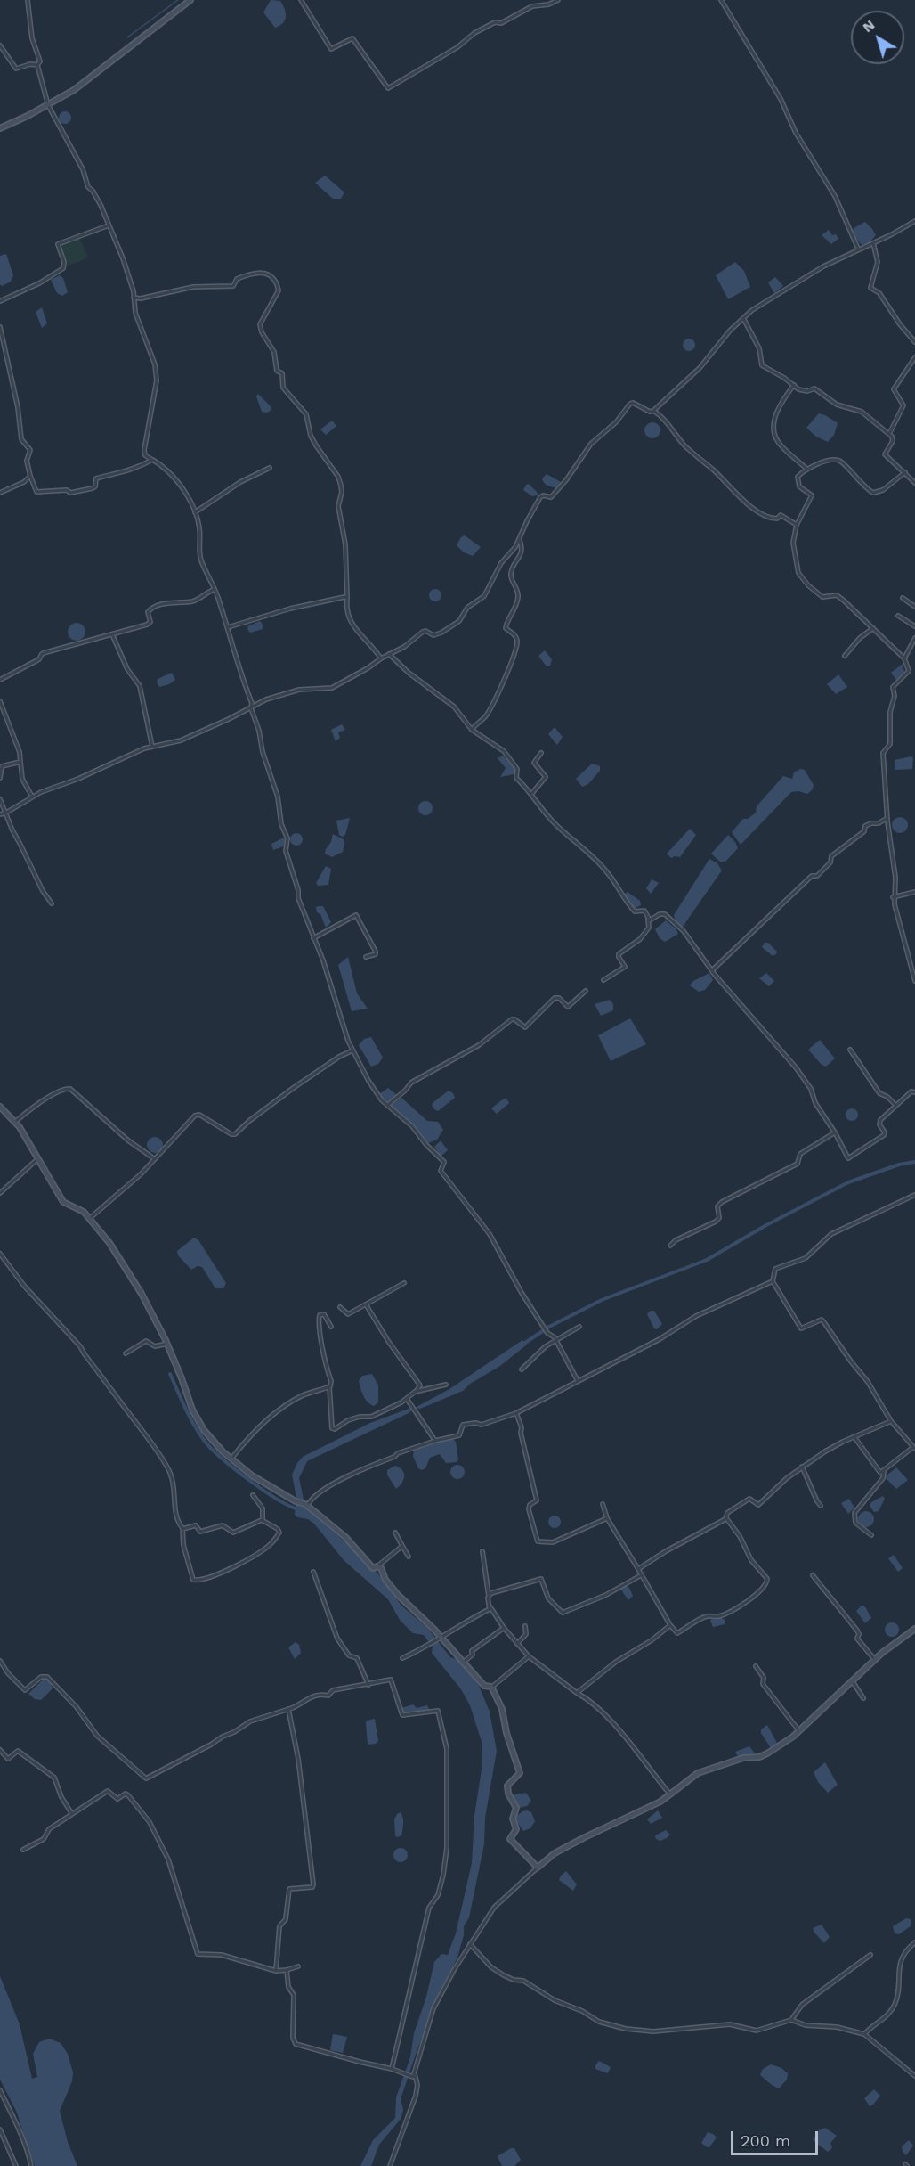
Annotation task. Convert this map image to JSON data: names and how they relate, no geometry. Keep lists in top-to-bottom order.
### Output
{
  "scale_bar": "200 m",
  "north": "top left"
}
